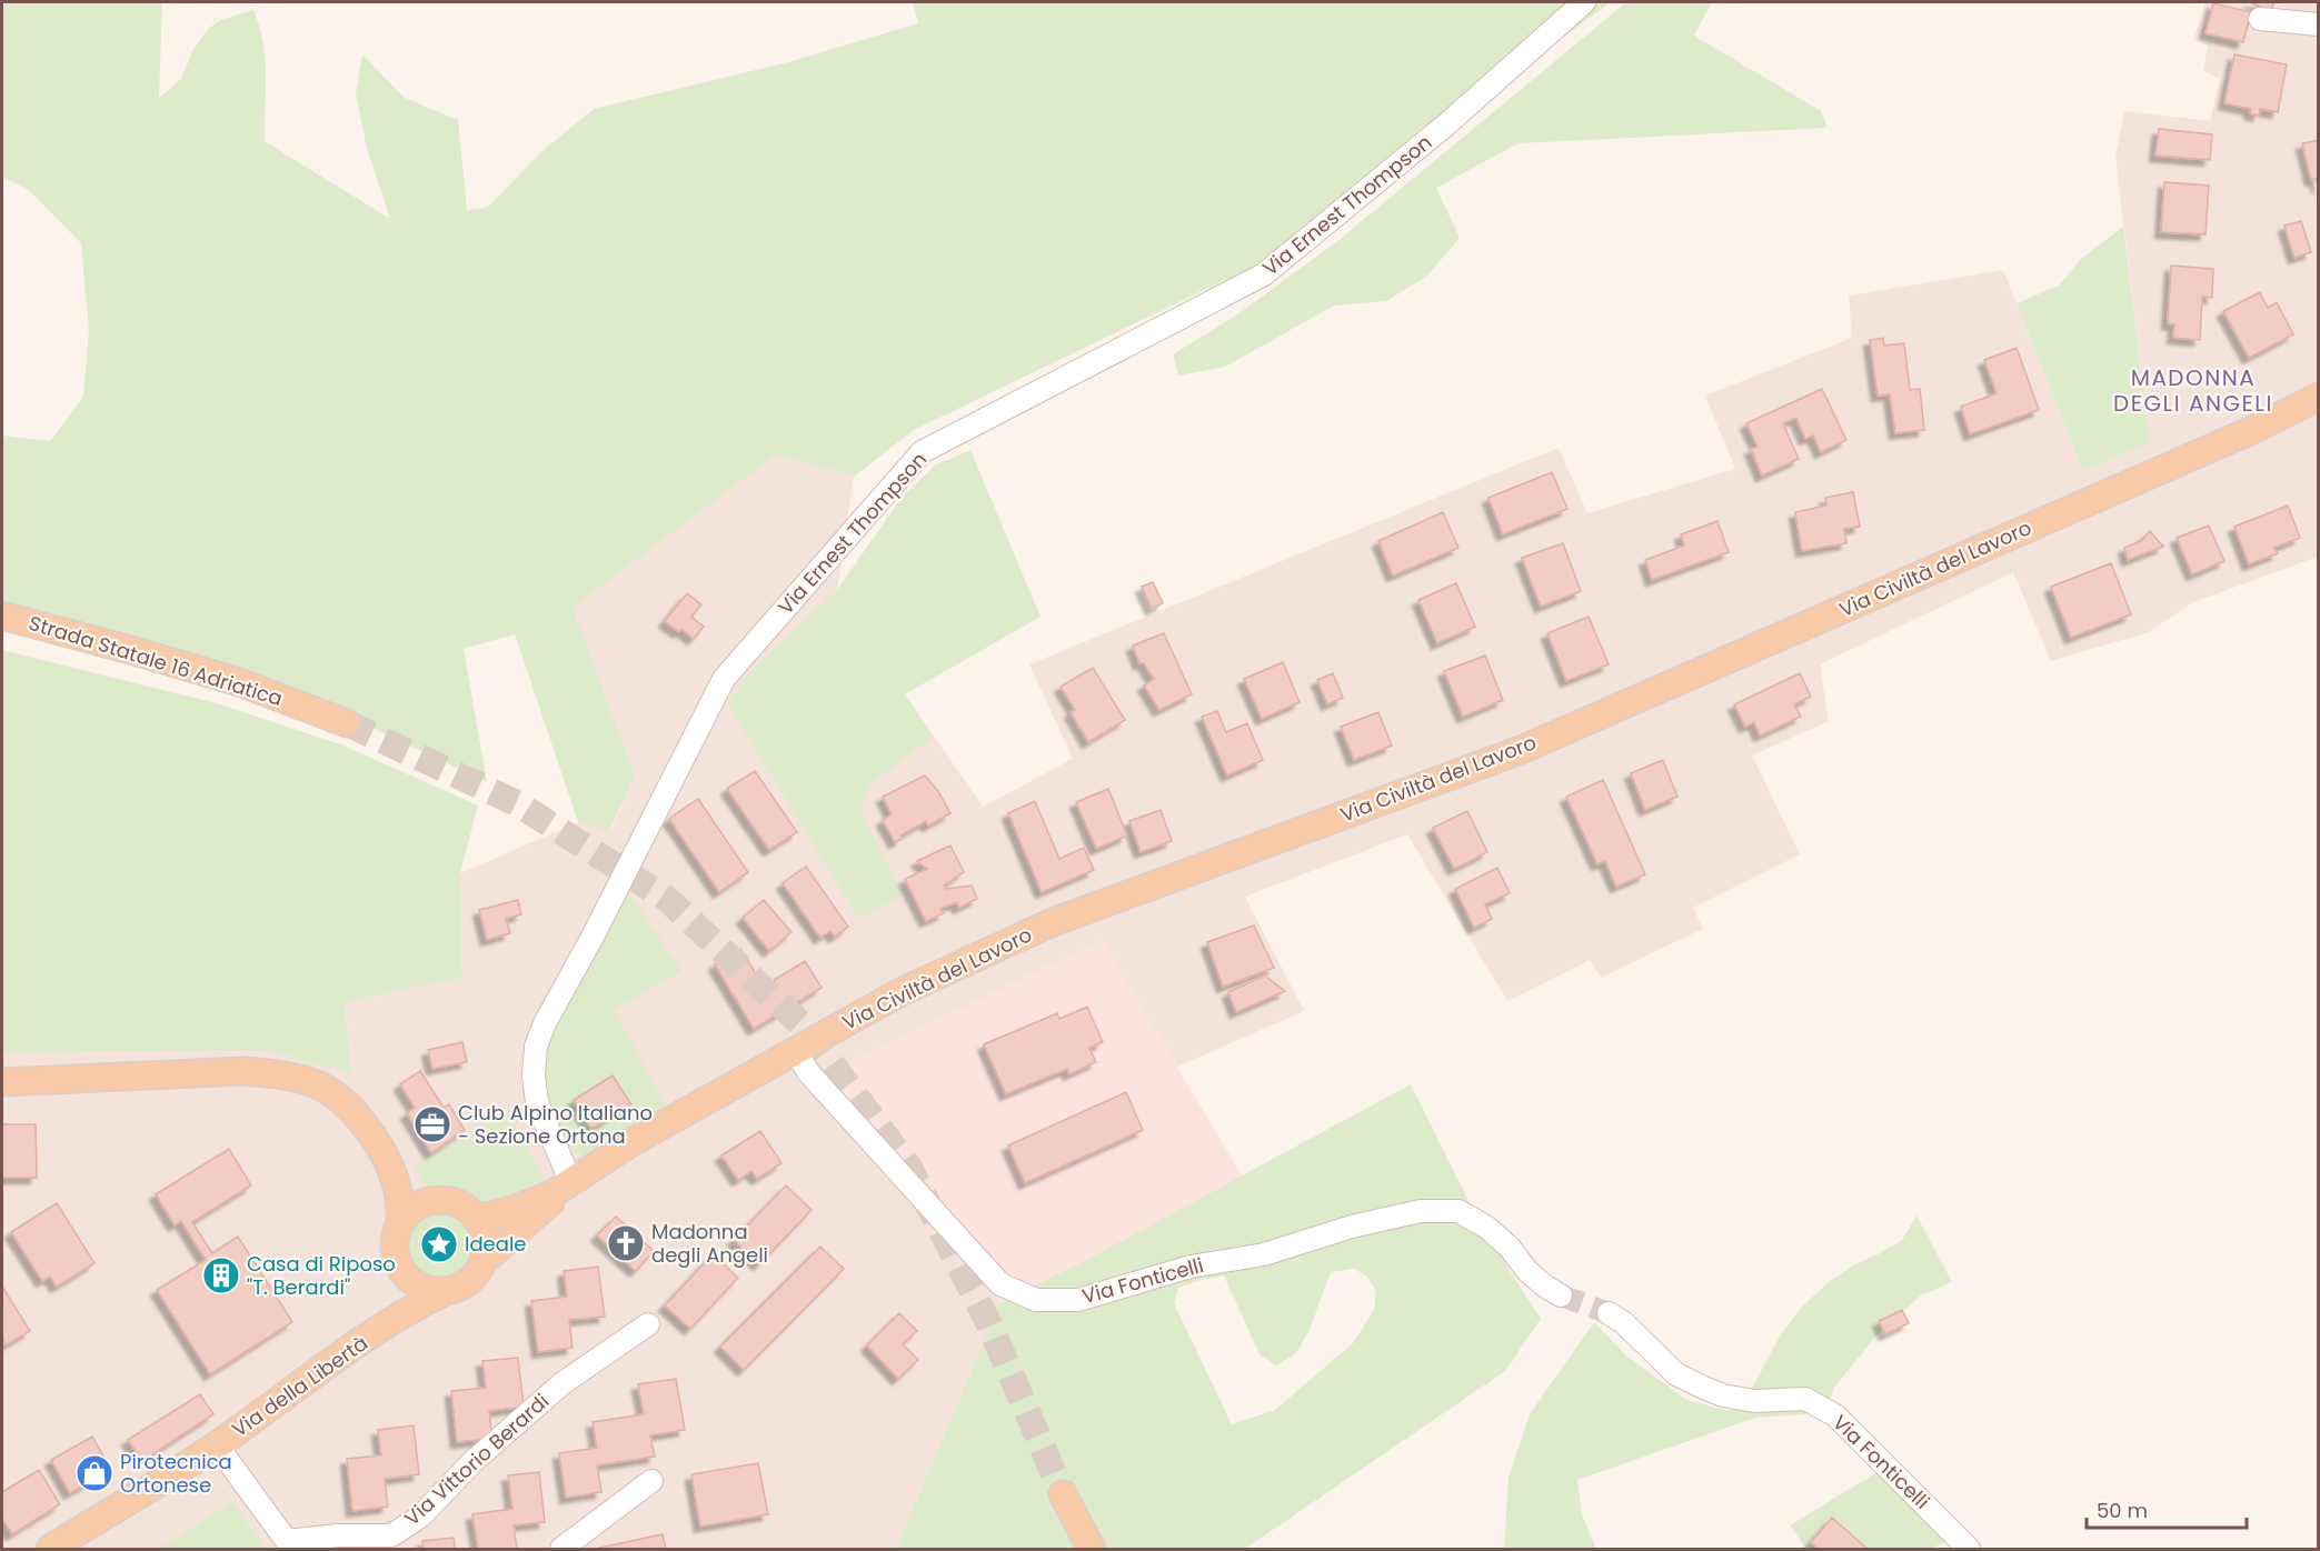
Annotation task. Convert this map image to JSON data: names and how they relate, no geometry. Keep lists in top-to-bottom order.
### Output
{
  "streets": {
    "main road": ["Via Civiltà del Lavoro", "Strada Statale 16 Adriatica", "Via della Libertà"],
    "street": ["Via Ernest Thompson", "Via Fonticelli", "Via Vittorio Berardi"]
  },
  "crossings": [
    ["Via Ernest Thompson", "Via Civiltà del Lavoro"],
    ["Via Civiltà del Lavoro", "Via Fonticelli"],
    ["Via Civiltà del Lavoro", "Via della Libertà"],
    ["Via della Libertà", "Via Vittorio Berardi"]
  ],
  "districts": ["MADONNA DEGLI ANGELI"],
  "places": {
    "office": ["Club Alpino Italiano - Sezione Ortona"],
    "church": ["Madonna degli Angeli"],
    "place": ["Ideale"],
    "building": ["Casa di Riposo \"T. Berardi\""],
    "shop": ["Pirotecnica Ortonese"]
  },
  "scale_bar": "50 m"
}
